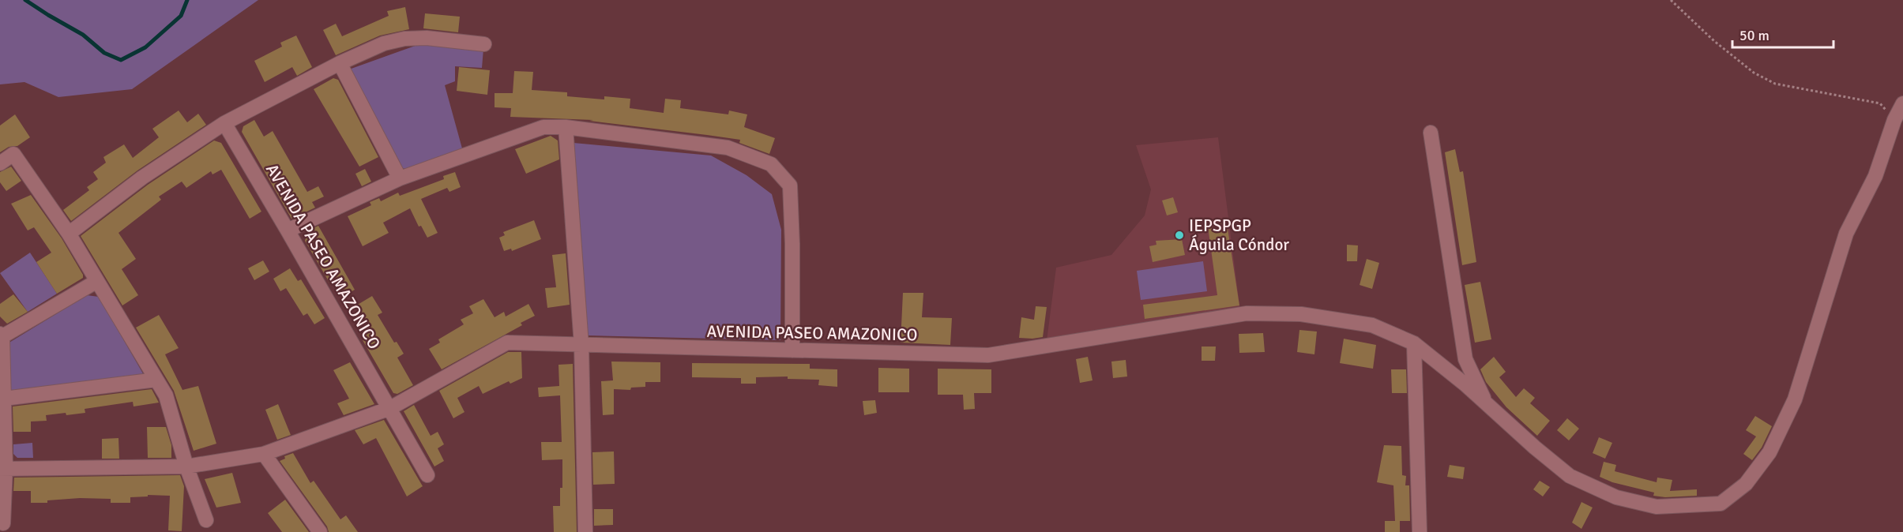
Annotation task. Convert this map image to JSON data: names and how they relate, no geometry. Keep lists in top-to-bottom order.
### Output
{
  "streets": {
    "street": ["AVENIDA PASEO AMAZONICO"]
  },
  "places": ["IEPSPGP Águila Cóndor"],
  "scale_bar": "50 m"
}
